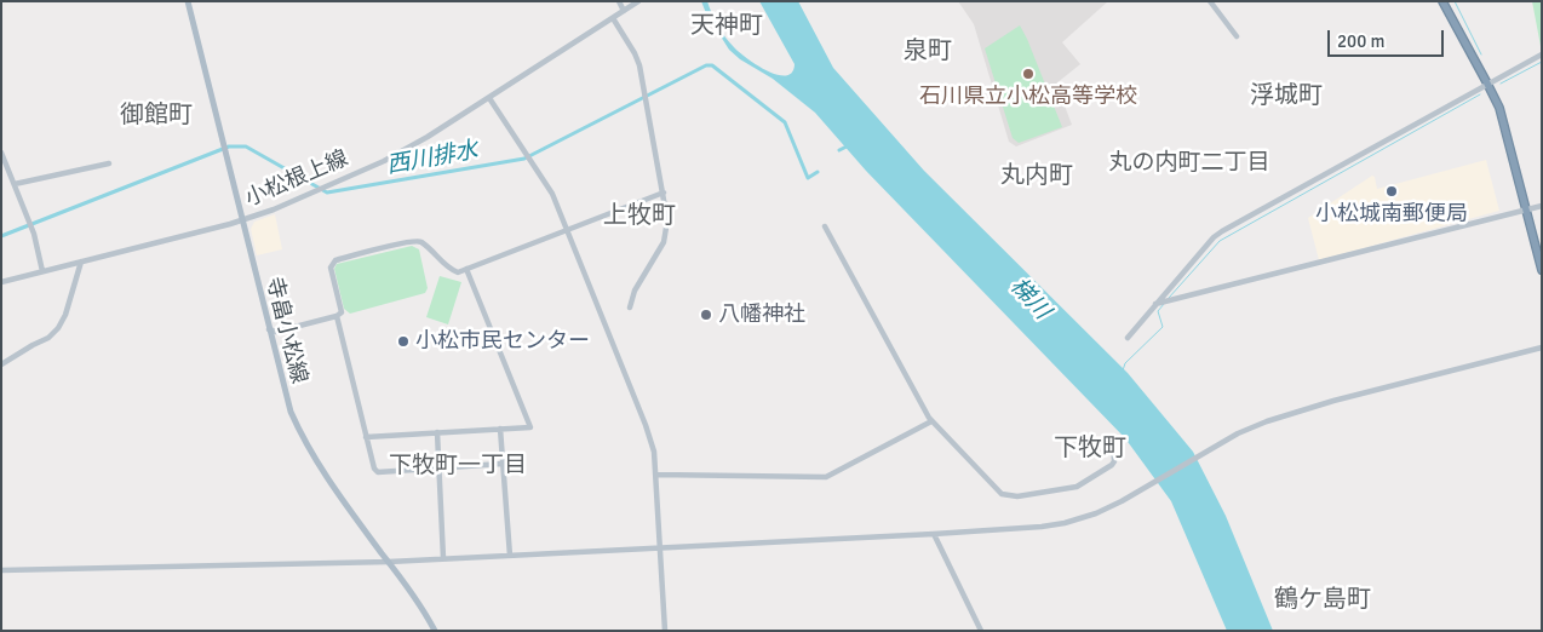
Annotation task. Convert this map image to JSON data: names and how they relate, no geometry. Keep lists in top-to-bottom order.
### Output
{
  "streets": {
    "main road": ["寺畠小松線"],
    "street": ["小松根上線"]
  },
  "crossings": [
    ["小松根上線", "寺畠小松線"]
  ],
  "districts": [
    "天神町",
    "泉町",
    "浮城町",
    "御館町",
    "丸の内町二丁目",
    "丸内町",
    "上牧町",
    "下牧町",
    "下牧町一丁目",
    "鶴ケ島町"
  ],
  "water": ["西川排水", "梯川"],
  "places": [
    "石川県立小松高等学校",
    "小松城南郵便局",
    "八幡神社",
    "小松市民センター"
  ],
  "scale_bar": "200 m"
}
